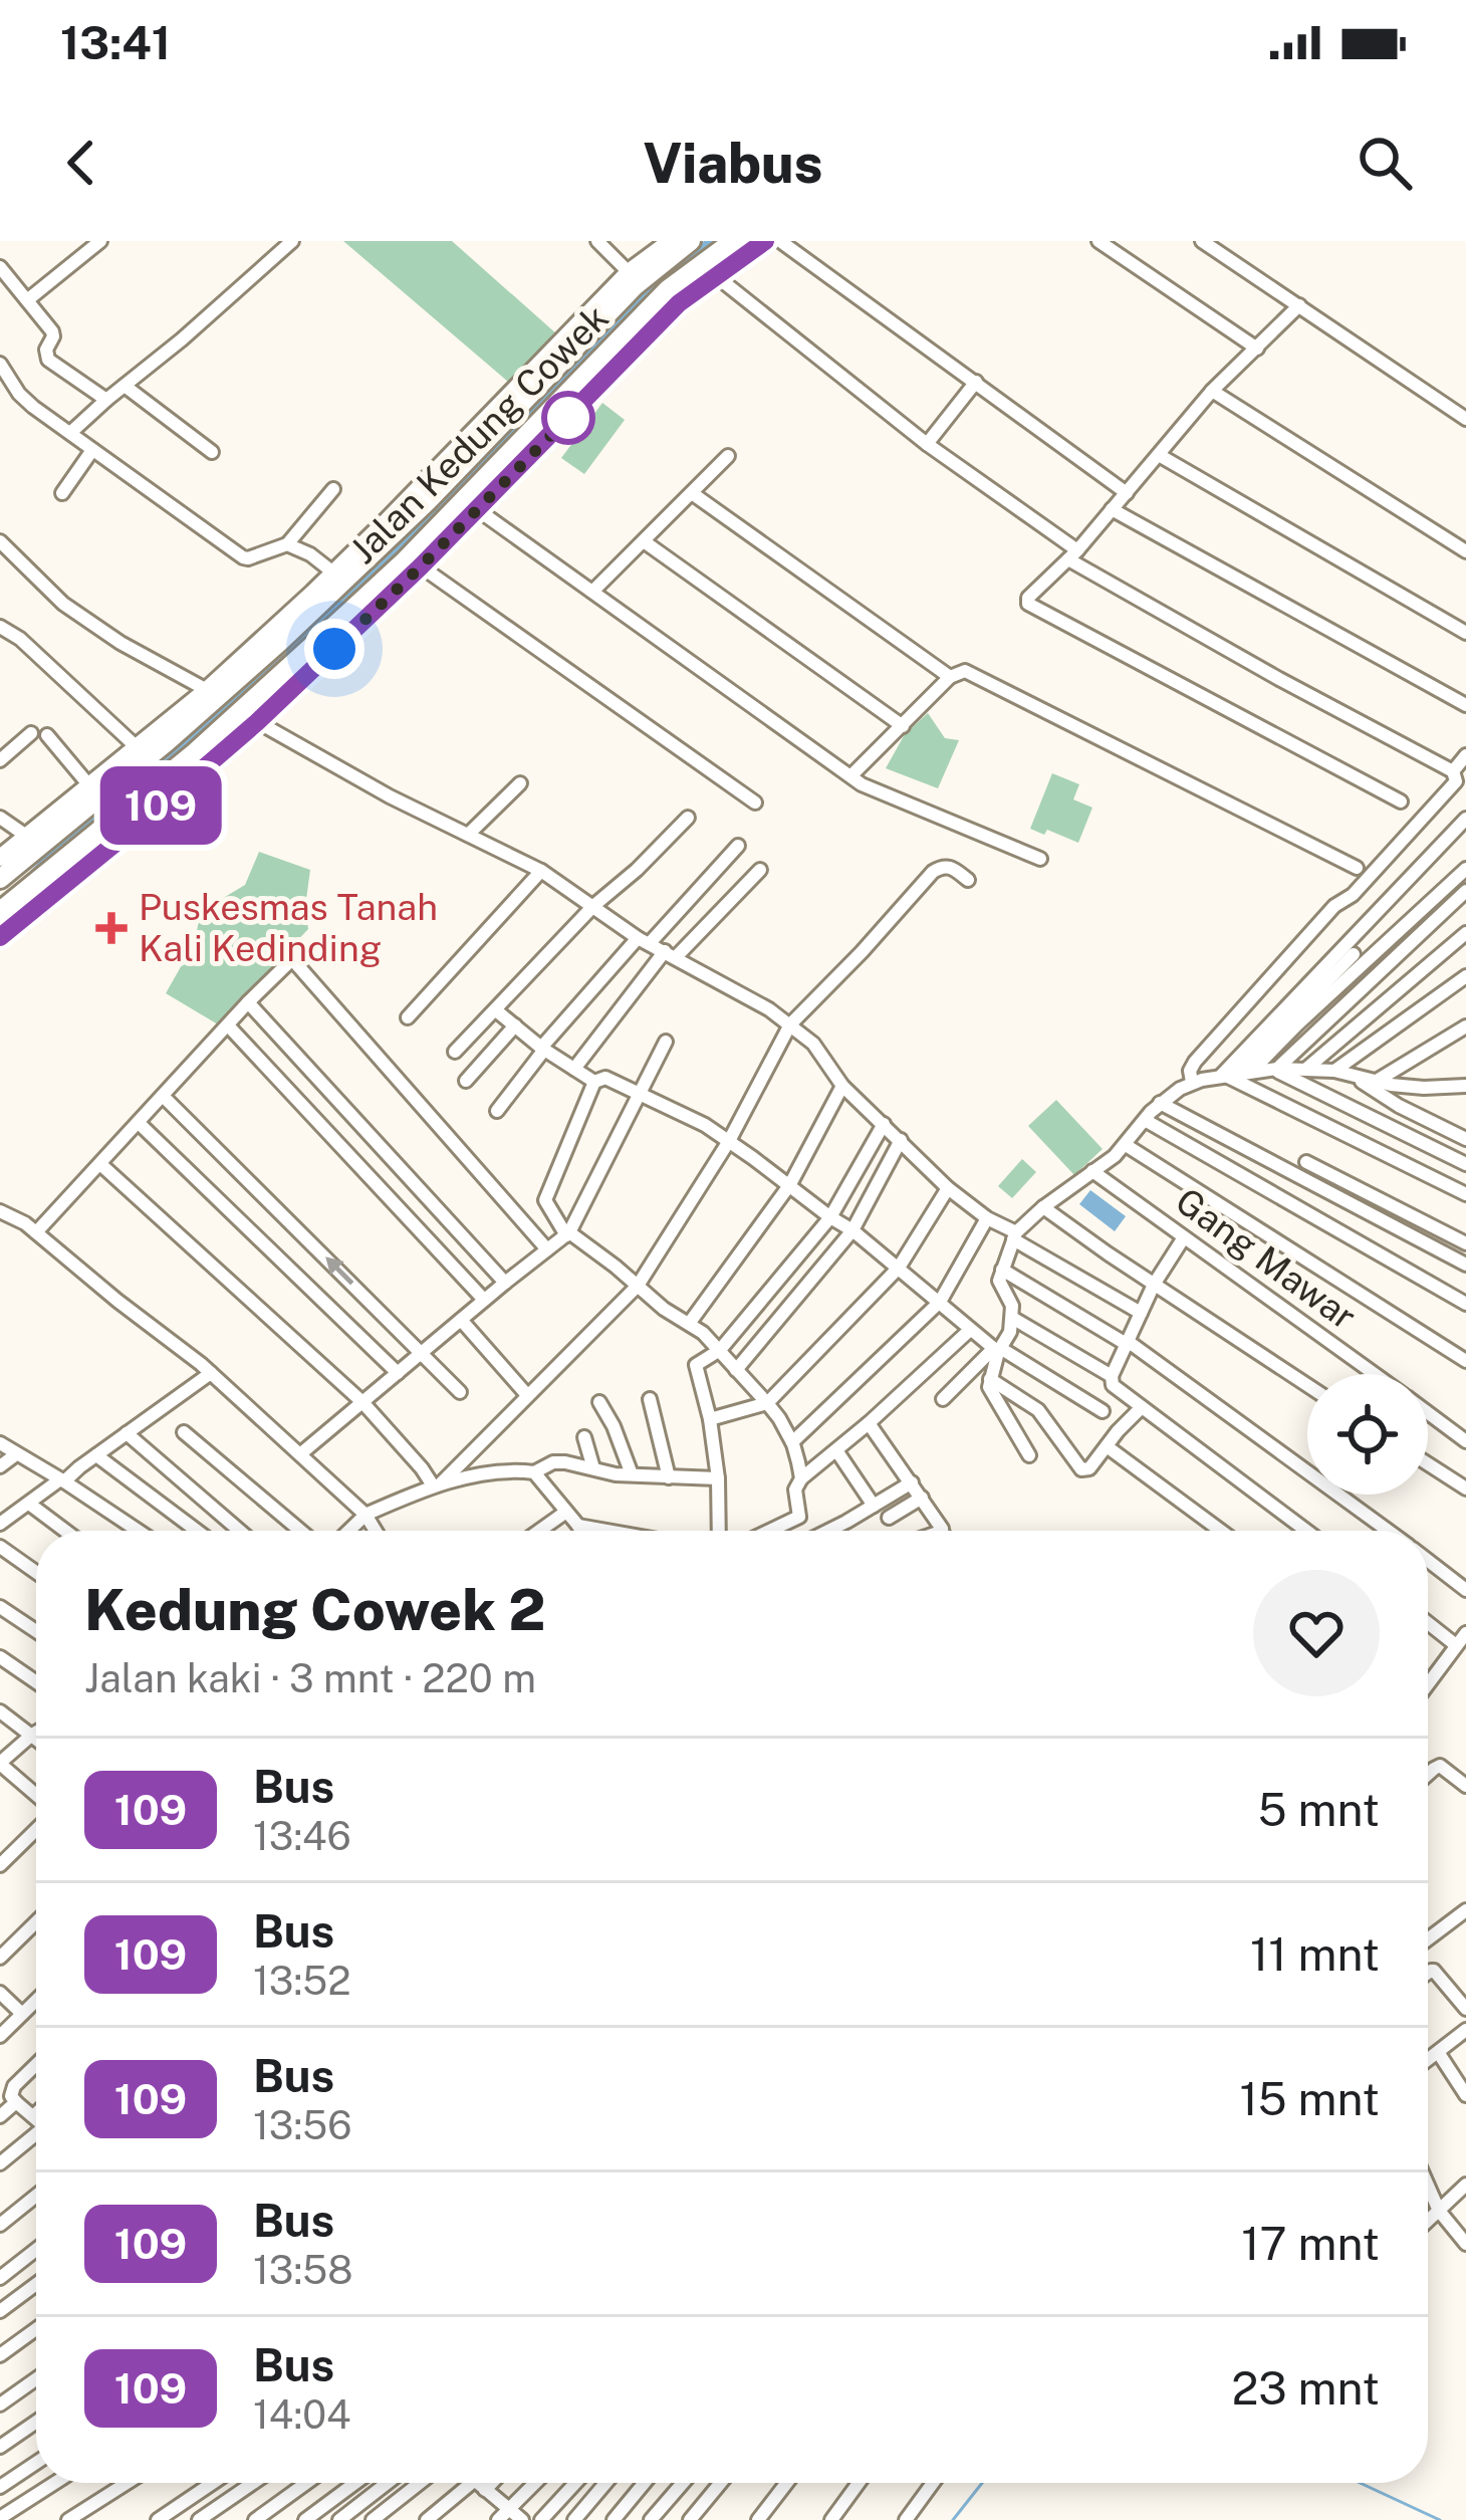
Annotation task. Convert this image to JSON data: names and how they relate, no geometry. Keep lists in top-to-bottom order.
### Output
{
  "streets": {
    "highway": ["Jalan Kedung Cowek"],
    "street": ["Gang Mawar"]
  },
  "places": {
    "health": ["Puskesmas Tanah Kali Kedinding"]
  },
  "lines": ["bus line 109"],
  "page": {
    "status": "13:41",
    "header": "Viabus",
    "on_map": "109",
    "heading": ["Kedung Cowek 2", "Jalan kaki · 3 mnt · 220 m"],
    "list": [
      {
        "mark": "109",
        "name": "Bus",
        "note": "13:46",
        "value": "5 mnt"
      },
      {
        "mark": "109",
        "name": "Bus",
        "note": "13:52",
        "value": "11 mnt"
      },
      {
        "mark": "109",
        "name": "Bus",
        "note": "13:56",
        "value": "15 mnt"
      },
      {
        "mark": "109",
        "name": "Bus",
        "note": "13:58",
        "value": "17 mnt"
      },
      {
        "mark": "109",
        "name": "Bus",
        "note": "14:04",
        "value": "23 mnt"
      }
    ]
  }
}
